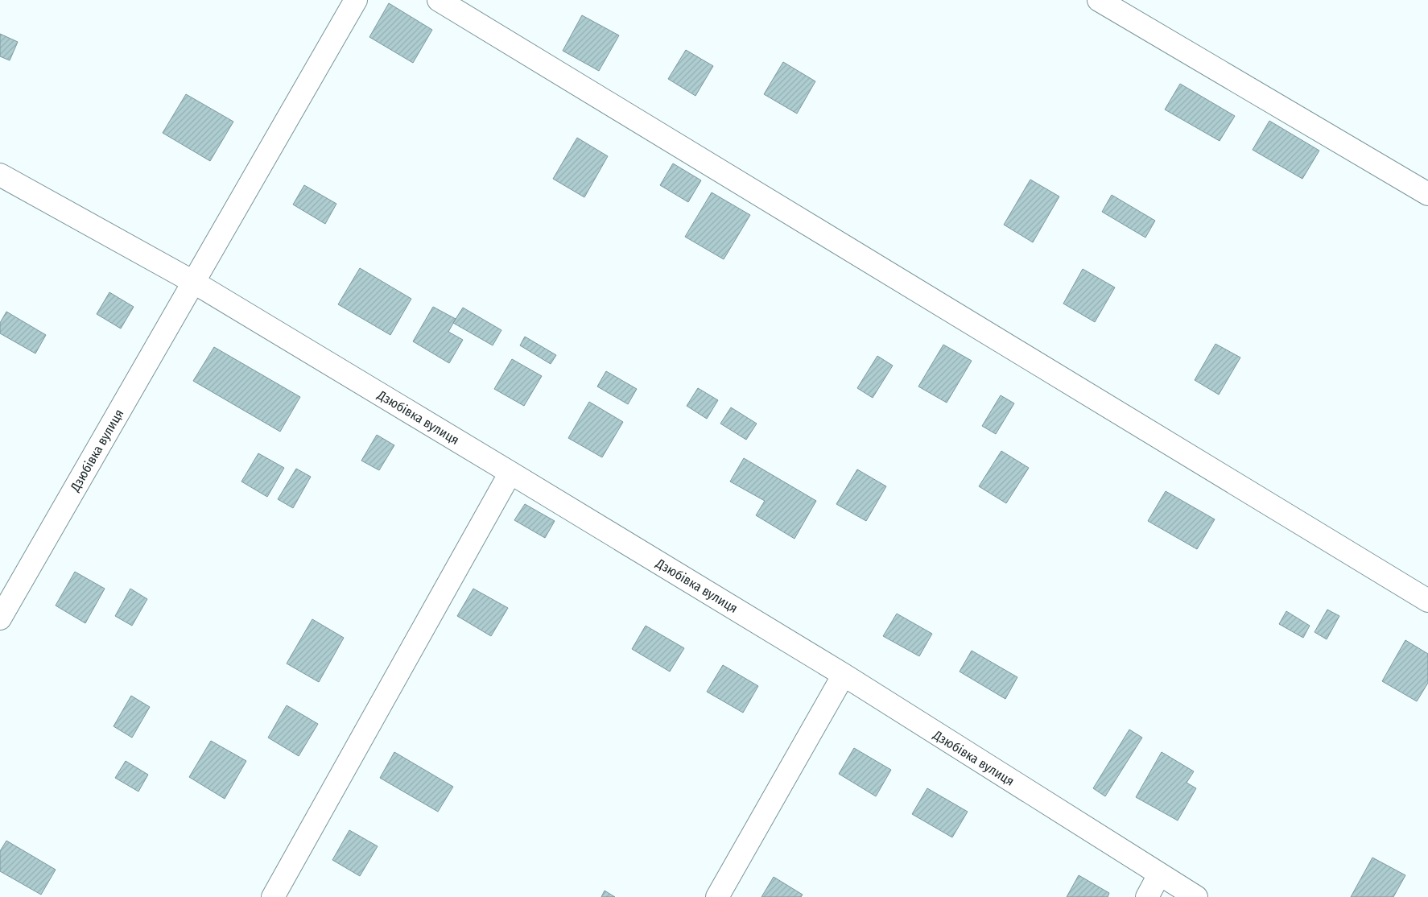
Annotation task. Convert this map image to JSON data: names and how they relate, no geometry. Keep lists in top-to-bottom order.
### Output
{
  "streets": {
    "street": ["Дзюбівка вулиця"]
  }
}
